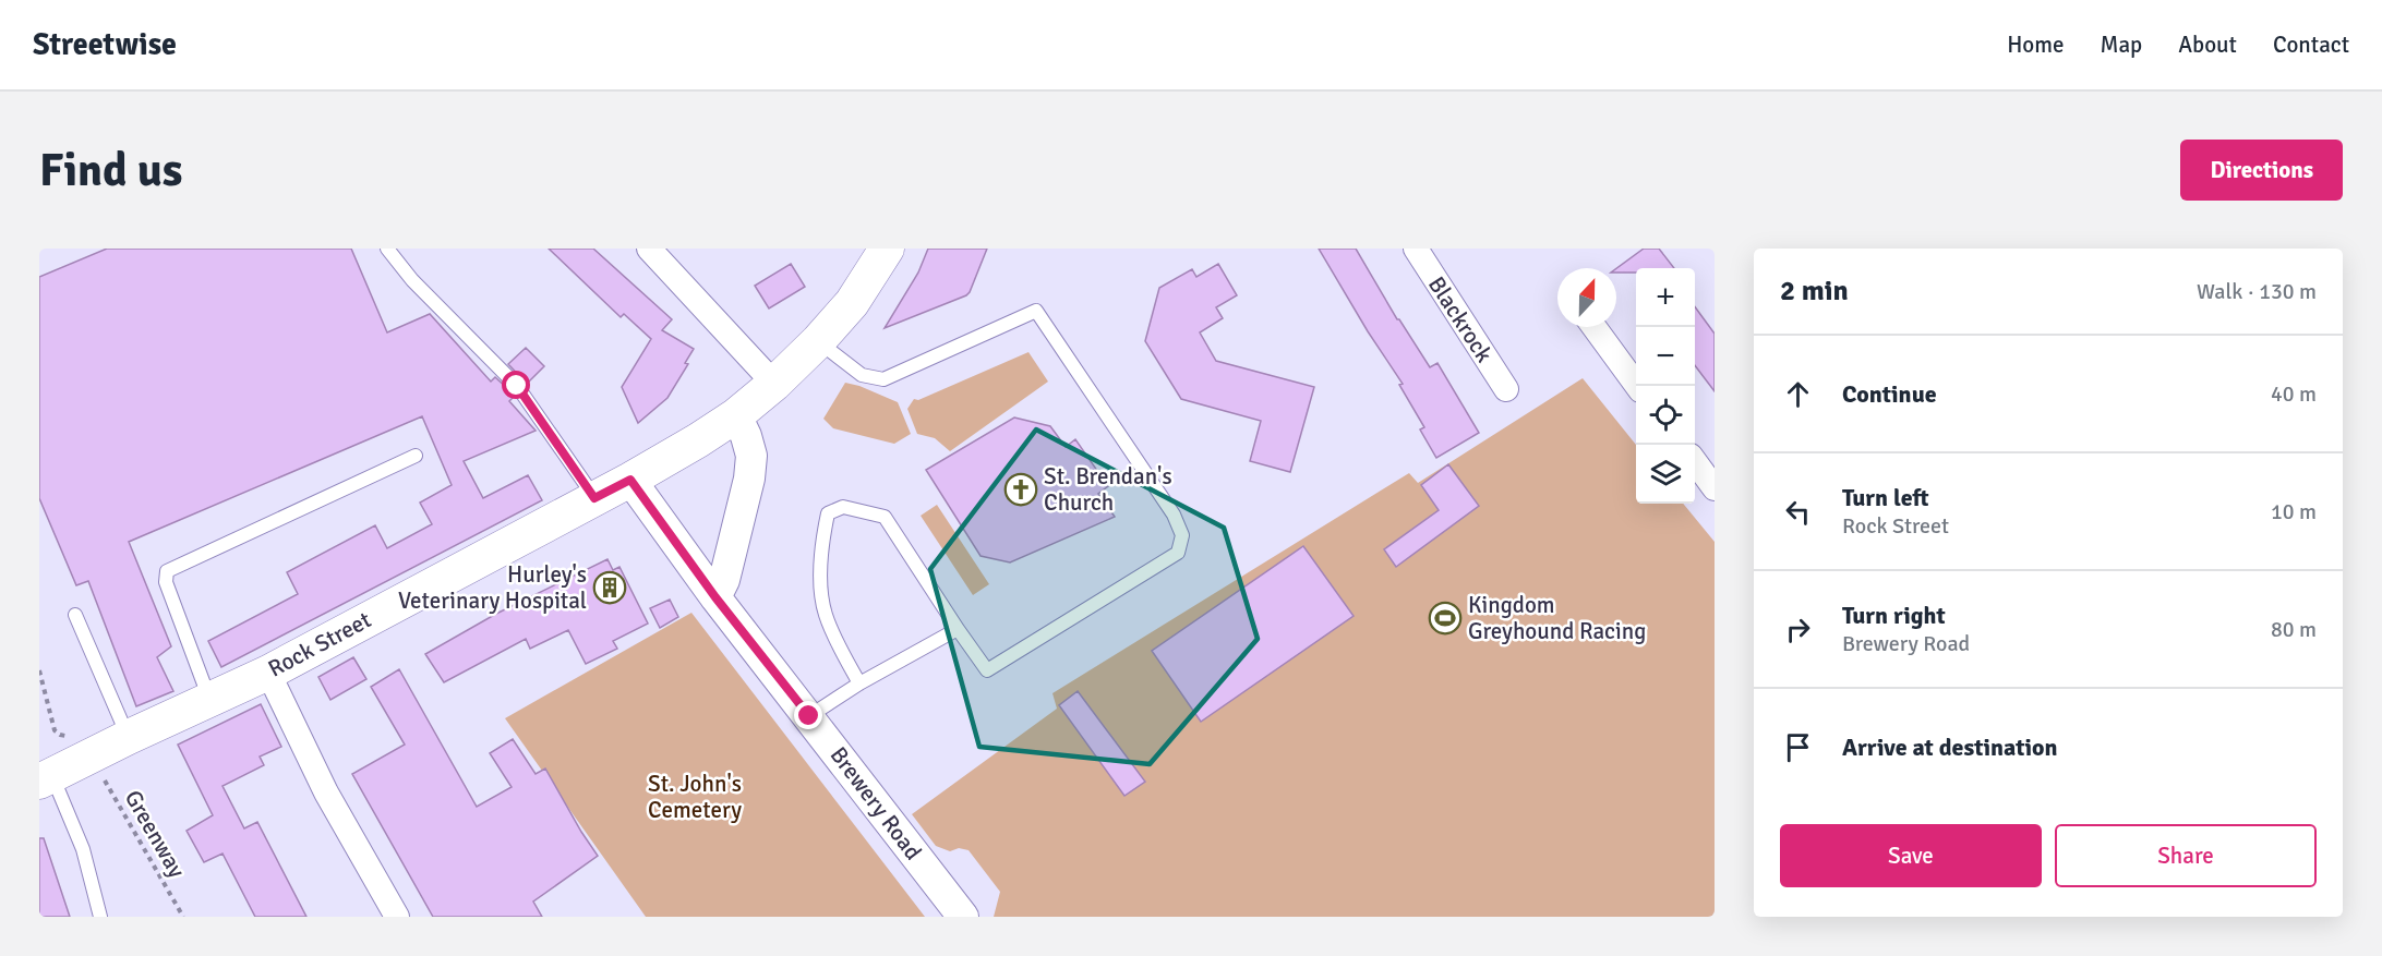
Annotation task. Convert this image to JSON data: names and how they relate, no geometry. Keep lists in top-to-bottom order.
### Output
{
  "streets": {
    "main road": ["Rock Street"],
    "street": ["Blackrock", "Brewery Road"],
    "path": ["Greenway"]
  },
  "crossings": [
    ["Rock Street", "Brewery Road"]
  ],
  "parks": ["St. John's Cemetery"],
  "places": {
    "church": ["St. Brendan's Church"],
    "building": ["Hurley's Veterinary Hospital"],
    "sports": ["Kingdom Greyhound Racing"]
  },
  "north": "top",
  "page": {
    "header": "Streetwise",
    "nav": [
      "Home",
      "Map",
      "About",
      "Contact"
    ],
    "buttons": [
      "Directions",
      ["Save", "Share"]
    ],
    "title": "Find us",
    "heading": ["2 min", "Walk · 130 m"],
    "map_buttons": ["+", "−"],
    "list": [
      ["Continue", "40 m"],
      ["Turn left", "Rock Street", "10 m"],
      ["Turn right", "Brewery Road", "80 m"],
      "Arrive at destination"
    ]
  }
}
